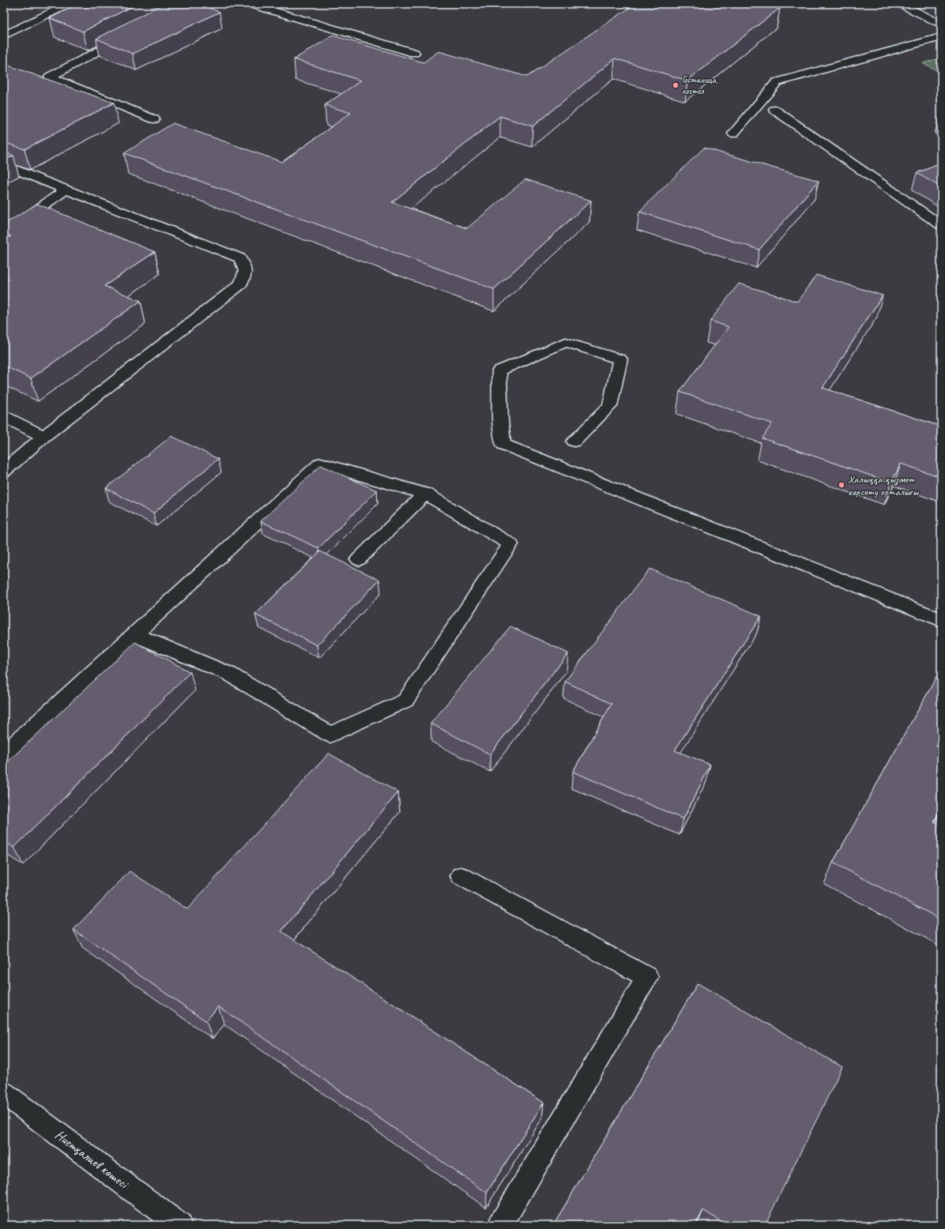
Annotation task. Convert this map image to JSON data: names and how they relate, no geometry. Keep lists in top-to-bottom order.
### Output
{
  "streets": {
    "street": ["Ниетқалиев көшесі"]
  },
  "places": ["Гостиница, хостел", "Халыққа қызмет көрсету орталығы"]
}
